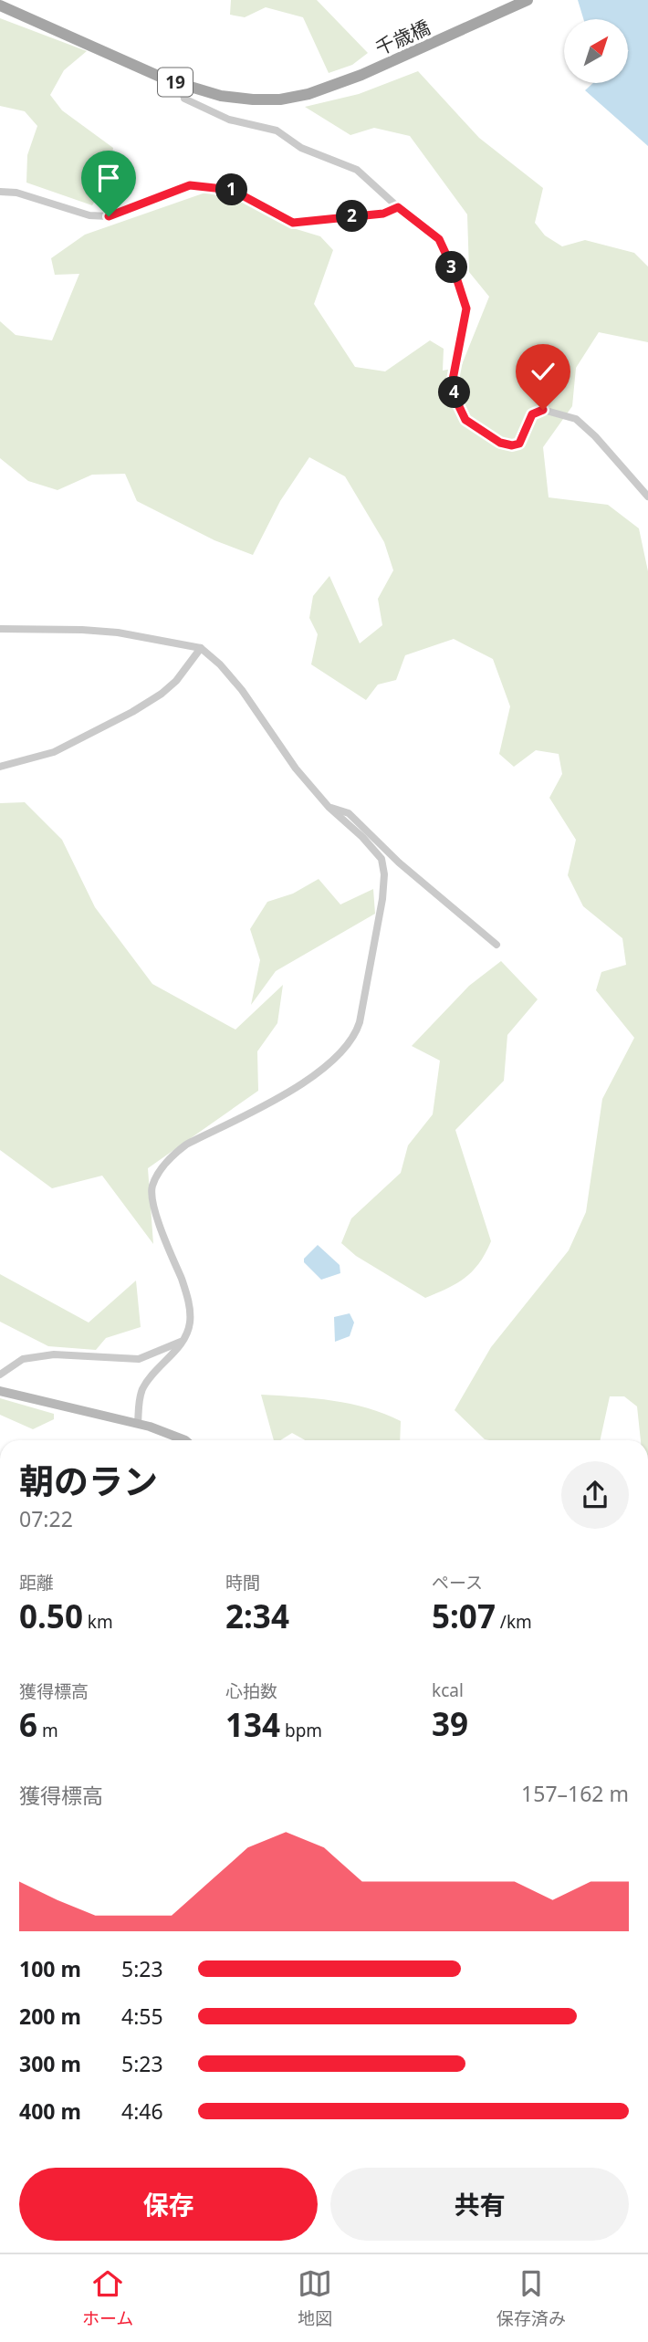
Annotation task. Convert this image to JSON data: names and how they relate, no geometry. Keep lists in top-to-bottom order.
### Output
{
  "streets": {
    "main road": ["千歳橋", "19"]
  },
  "crossings": [
    ["千歳橋", "19"]
  ],
  "north": "top right",
  "page": {
    "pins": [
      "1",
      "2",
      "3",
      "4"
    ],
    "heading": ["朝のラン", "07:22"],
    "stats": [
      ["距離", "0.50 km"],
      ["時間", "2:34"],
      ["ペース", "5:07 /km"],
      ["獲得標高", "6 m"],
      ["心拍数", "134 bpm"],
      ["kcal", "39"]
    ],
    "chart": ["獲得標高", "157–162 m"],
    "list": [
      {
        "name": "100 m",
        "note": "5:23"
      },
      {
        "name": "200 m",
        "note": "4:55"
      },
      {
        "name": "300 m",
        "note": "5:23"
      },
      {
        "name": "400 m",
        "note": "4:46"
      }
    ],
    "buttons": ["保存", "共有"],
    "tabs": ["ホーム", "地図", "保存済み"]
  }
}
